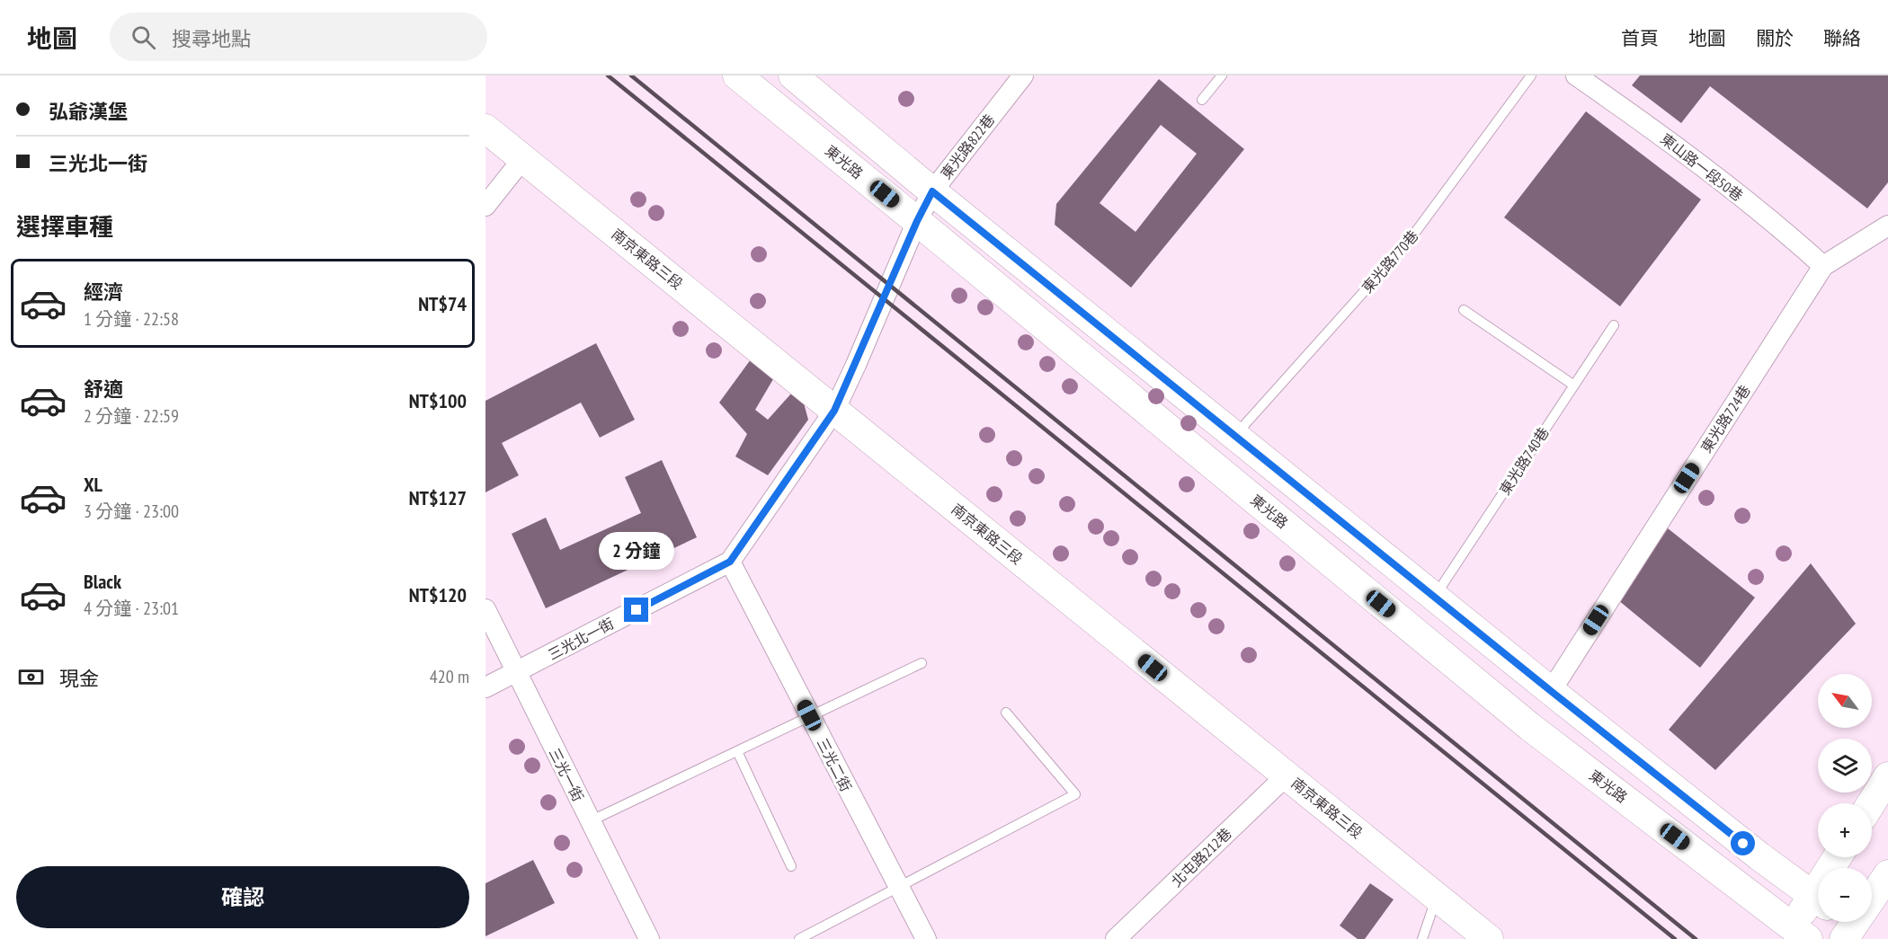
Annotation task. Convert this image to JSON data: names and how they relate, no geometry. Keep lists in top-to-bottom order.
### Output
{
  "streets": {
    "street": [
      "東光路822巷",
      "東光路",
      "東山路一段50巷",
      "南京東路三段",
      "東光路724巷",
      "三光北一街",
      "三光二街",
      "三光一街",
      "北屯路212巷"
    ],
    "lane": ["東光路770巷", "東光路740巷"]
  },
  "crossings": [
    ["東光路822巷", "東光路"],
    ["東光路822巷", "三光北一街"],
    ["東光路", "三光北一街"],
    ["東山路一段50巷", "東光路724巷"],
    ["南京東路三段", "三光北一街"],
    ["南京東路三段", "北屯路212巷"],
    ["三光北一街", "三光二街"],
    ["三光北一街", "三光一街"]
  ],
  "north": "top left",
  "page": {
    "header": "地圖",
    "search": "搜尋地點",
    "nav": [
      "首頁",
      "地圖",
      "關於",
      "聯絡"
    ],
    "banner": ["弘爺漢堡", "三光北一街"],
    "heading": "選擇車種",
    "list": [
      {
        "name": "經濟",
        "note": "1 分鐘 · 22:58",
        "value": "NT$74"
      },
      {
        "name": "舒適",
        "note": "2 分鐘 · 22:59",
        "value": "NT$100"
      },
      {
        "name": "XL",
        "note": "3 分鐘 · 23:00",
        "value": "NT$127"
      },
      {
        "name": "Black",
        "note": "4 分鐘 · 23:01",
        "value": "NT$120"
      }
    ],
    "bubble": "2 分鐘",
    "pay": ["現金", "420 m"],
    "map_buttons": ["+", "−"],
    "buttons": "確認"
  }
}
